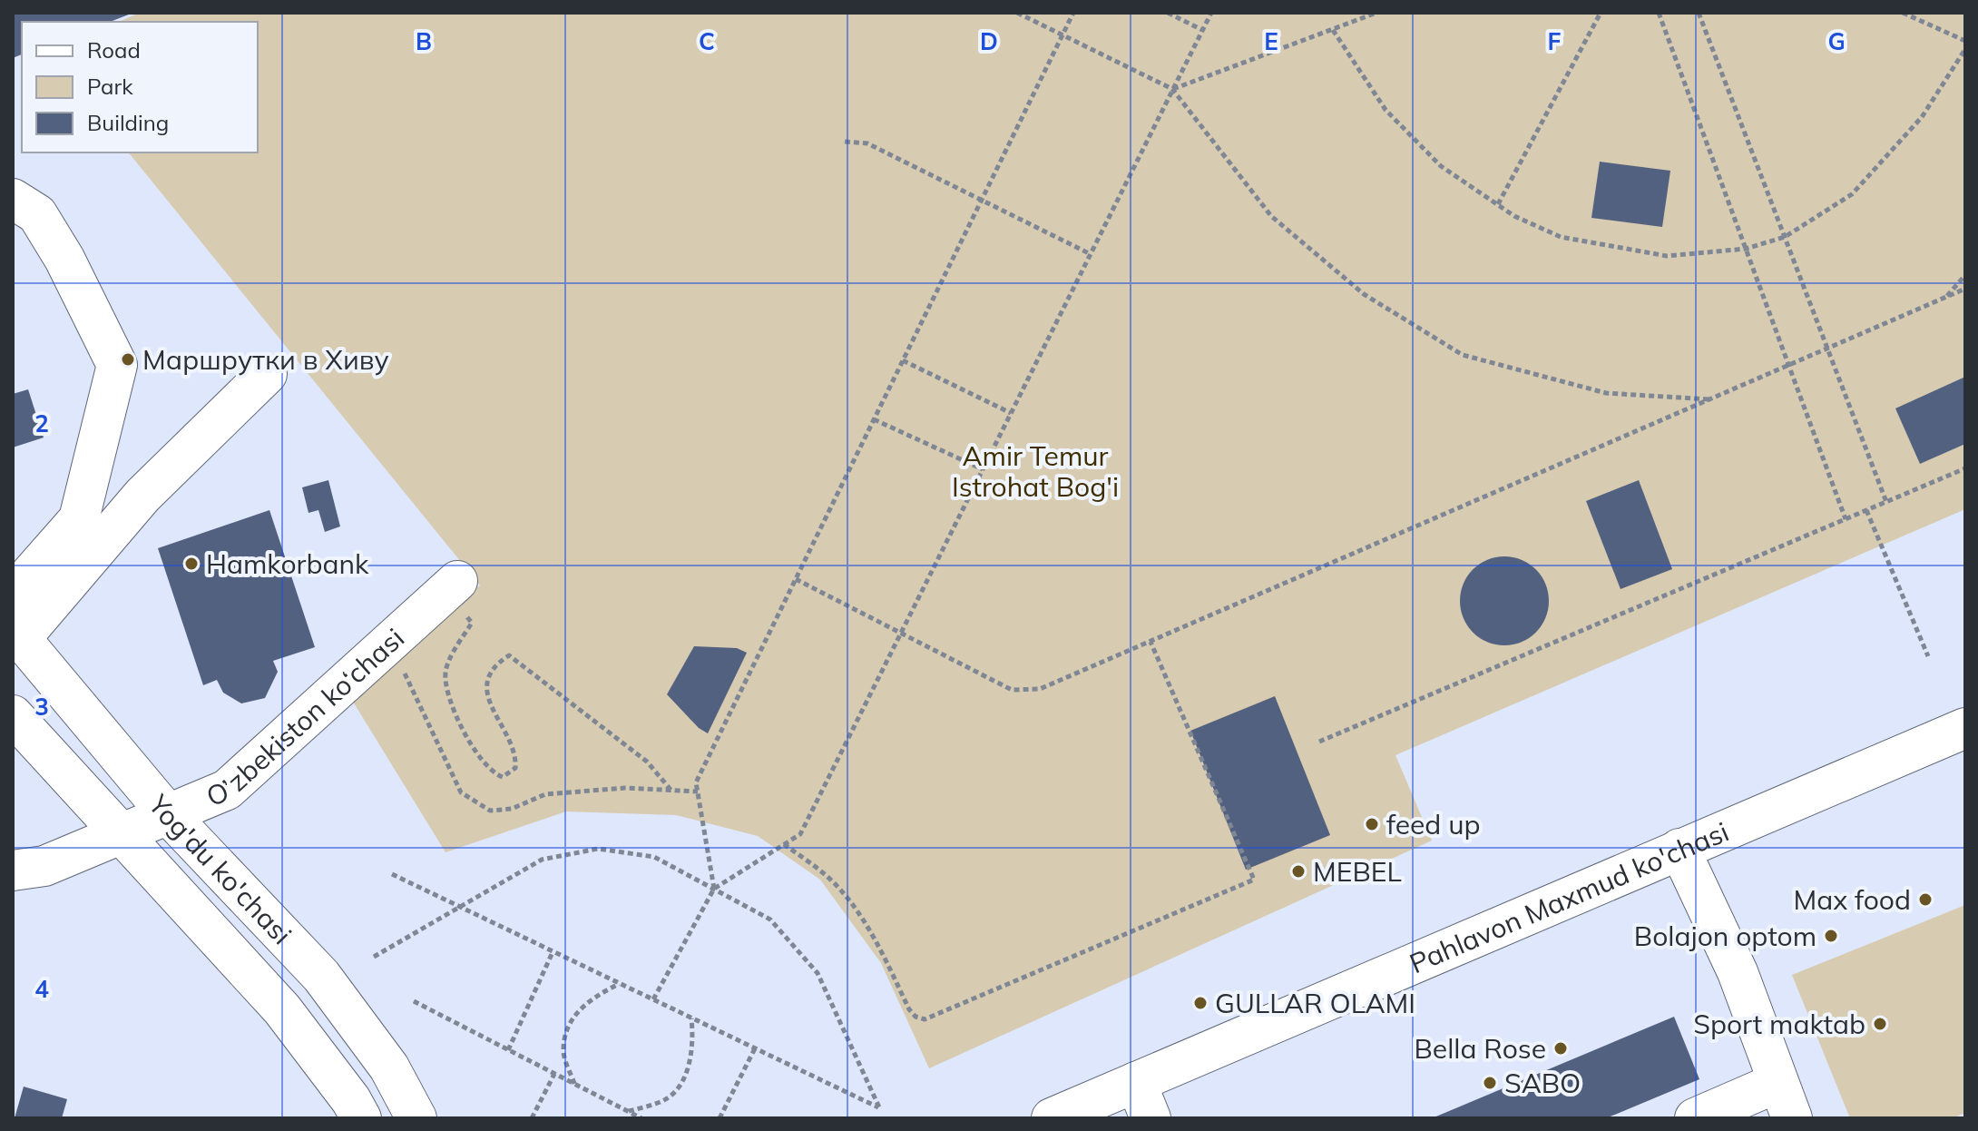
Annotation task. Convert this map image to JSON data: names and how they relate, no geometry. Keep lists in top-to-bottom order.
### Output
{
  "streets": {
    "main road": ["O’zbekiston ko‘chasi", "Yog'du ko'chasi", "Pahlavon Maxmud ko'chasi"]
  },
  "crossings": [
    ["O’zbekiston ko‘chasi", "Yog'du ko'chasi"]
  ],
  "parks": ["Amir Temur Istrohat Bog'i"],
  "places": [
    "Маршрутки в Хиву",
    "Hamkorbank",
    "feed up",
    "MEBEL",
    "Max food",
    "Bolajon optom",
    "GULLAR OLAMI",
    "Sport maktab",
    "Bella Rose",
    "SABO"
  ],
  "legend": ["Road", "Park", "Building"],
  "grid": {
    "columns": [
      "B",
      "C",
      "D",
      "E",
      "F",
      "G"
    ],
    "rows": ["2", "3", "4"]
  }
}
